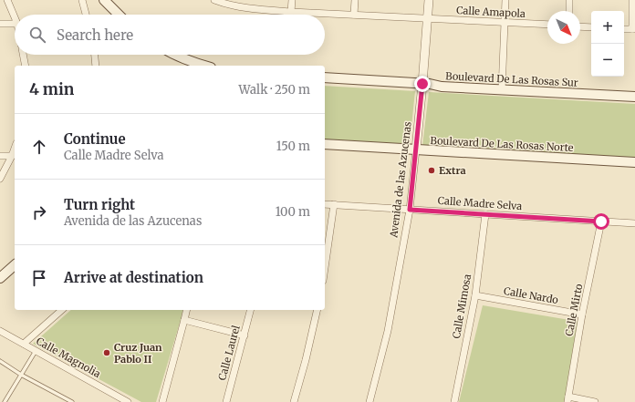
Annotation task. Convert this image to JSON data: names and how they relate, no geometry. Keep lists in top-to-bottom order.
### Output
{
  "streets": {
    "main road": ["Boulevard De Las Rosas Sur", "Boulevard De Las Rosas Norte"],
    "street": [
      "Calle Amapola",
      "Avenida de las Azucenas",
      "Calle Madre Selva",
      "Calle Nardo",
      "Calle Mimosa",
      "Calle Mirto",
      "Calle Laurel",
      "Calle Magnolia"
    ]
  },
  "crossings": [
    ["Calle Amapola", "Avenida de las Azucenas"],
    ["Boulevard De Las Rosas Sur", "Avenida de las Azucenas"],
    ["Boulevard De Las Rosas Norte", "Avenida de las Azucenas"],
    ["Avenida de las Azucenas", "Calle Madre Selva"],
    ["Calle Madre Selva", "Calle Mimosa"],
    ["Calle Madre Selva", "Calle Mirto"],
    ["Calle Nardo", "Calle Mimosa"],
    ["Calle Nardo", "Calle Mirto"]
  ],
  "places": ["Extra", "Cruz Juan Pablo II"],
  "north": "bottom right",
  "page": {
    "map_buttons": ["+", "−"],
    "search": "Search here",
    "heading": ["4 min", "Walk · 250 m"],
    "list": [
      ["Continue", "Calle Madre Selva", "150 m"],
      ["Turn right", "Avenida de las Azucenas", "100 m"],
      "Arrive at destination"
    ]
  }
}
